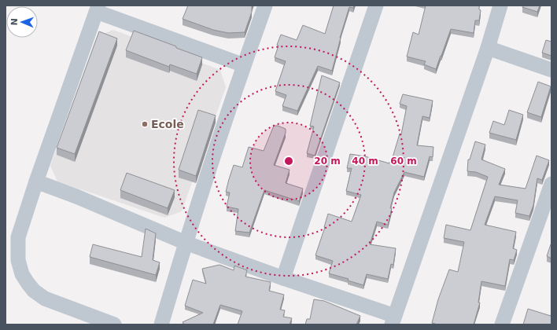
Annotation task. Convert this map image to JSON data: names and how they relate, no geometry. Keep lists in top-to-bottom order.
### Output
{
  "places": ["Ecole"],
  "north": "left",
  "rings": ["20 m", "40 m", "60 m"]
}
